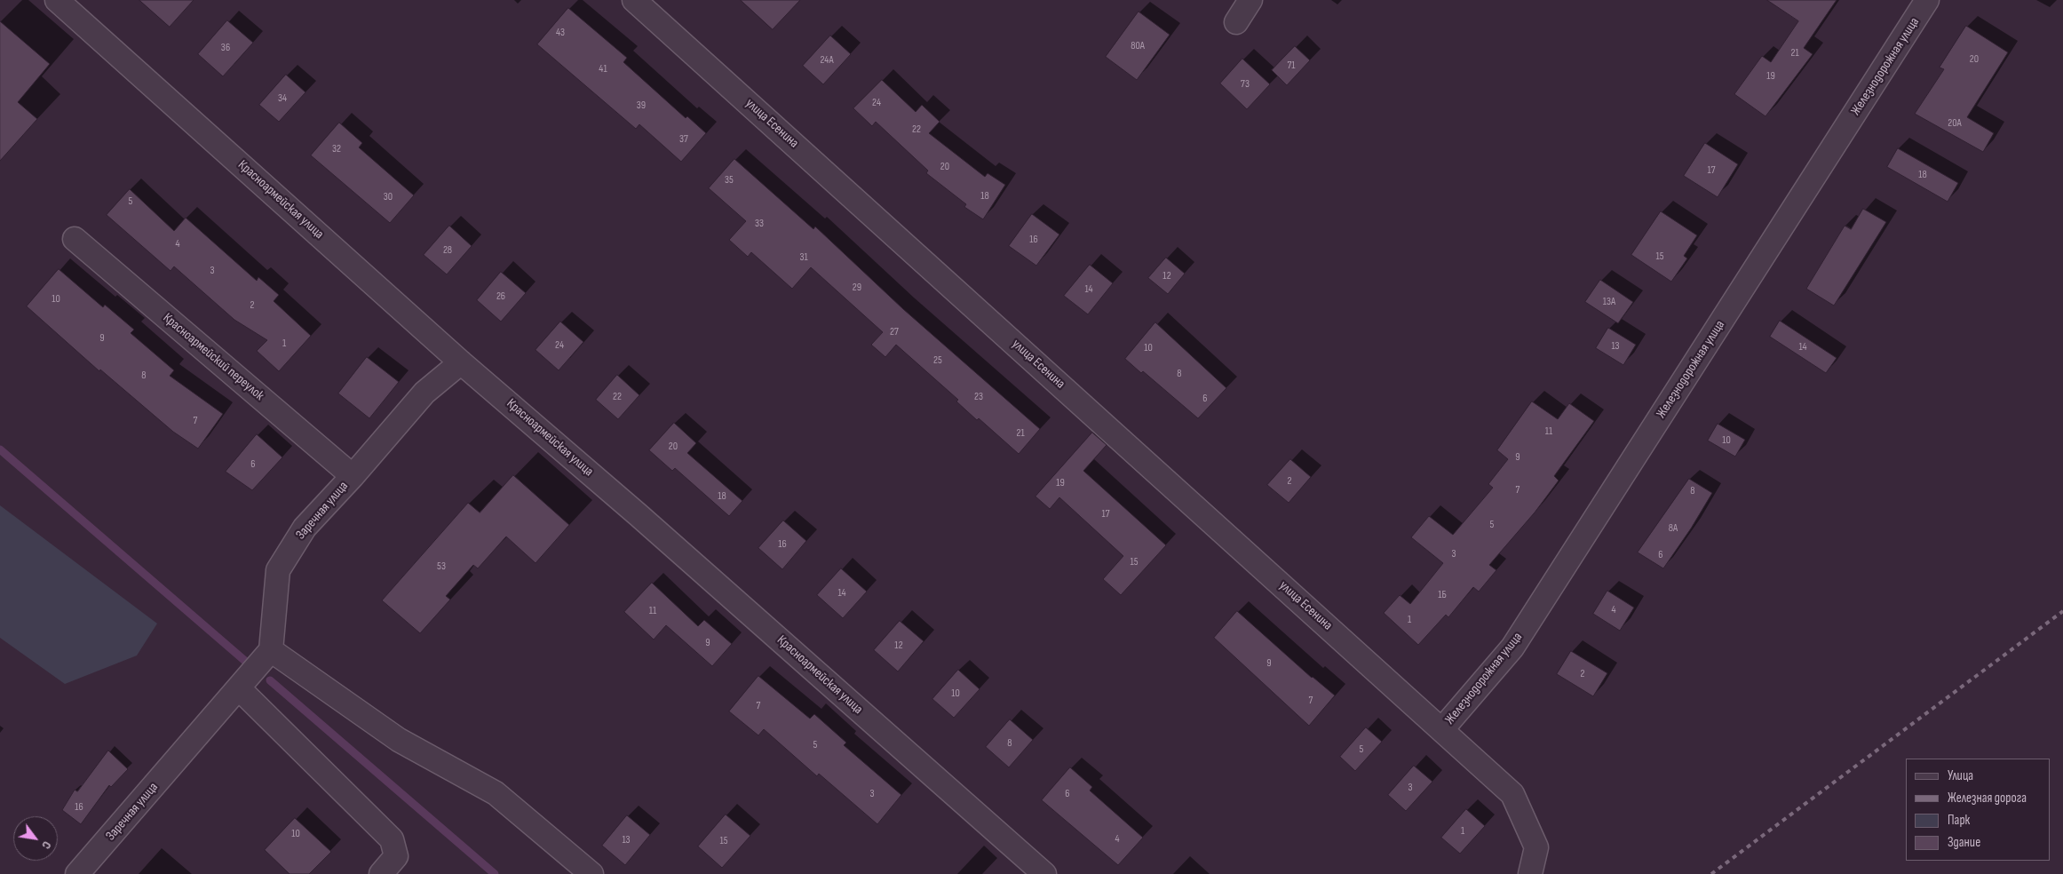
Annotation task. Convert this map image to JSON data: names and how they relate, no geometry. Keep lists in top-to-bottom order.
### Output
{
  "streets": {
    "street": [
      "Железнодорожная улица",
      "улица Есенина",
      "Красноармейская улица",
      "Красноармейский переулок",
      "Заречная улица"
    ]
  },
  "crossings": [
    ["Железнодорожная улица", "улица Есенина"],
    ["Красноармейская улица", "Заречная улица"],
    ["Красноармейский переулок", "Заречная улица"]
  ],
  "house_numbers": [
    "43",
    "80А",
    "36",
    "21",
    "20",
    "24А",
    "71",
    "41",
    "19",
    "73",
    "34",
    "24",
    "39",
    "20А",
    "22",
    "37",
    "32",
    "20",
    "17",
    "18",
    "35",
    "18",
    "30",
    "5",
    "33",
    "16",
    "4",
    "28",
    "15",
    "31",
    "3",
    "12",
    "29",
    "14",
    "26",
    "10",
    "13А",
    "2",
    "27",
    "9",
    "1",
    "24",
    "13",
    "14",
    "10",
    "25",
    "8",
    "8",
    "22",
    "23",
    "6",
    "7",
    "11",
    "21",
    "10",
    "20",
    "9",
    "6",
    "2",
    "19",
    "7",
    "8",
    "18",
    "17",
    "5",
    "8А",
    "16",
    "3",
    "6",
    "15",
    "53",
    "14",
    "1Б",
    "4",
    "11",
    "1",
    "9",
    "12",
    "9",
    "2",
    "10",
    "7",
    "7",
    "8",
    "5",
    "5",
    "3",
    "3",
    "6",
    "16",
    "1",
    "10",
    "4",
    "13",
    "15"
  ],
  "legend": [
    "Улица",
    "Железная дорога",
    "Парк",
    "Здание"
  ],
  "north": "bottom right"
}
